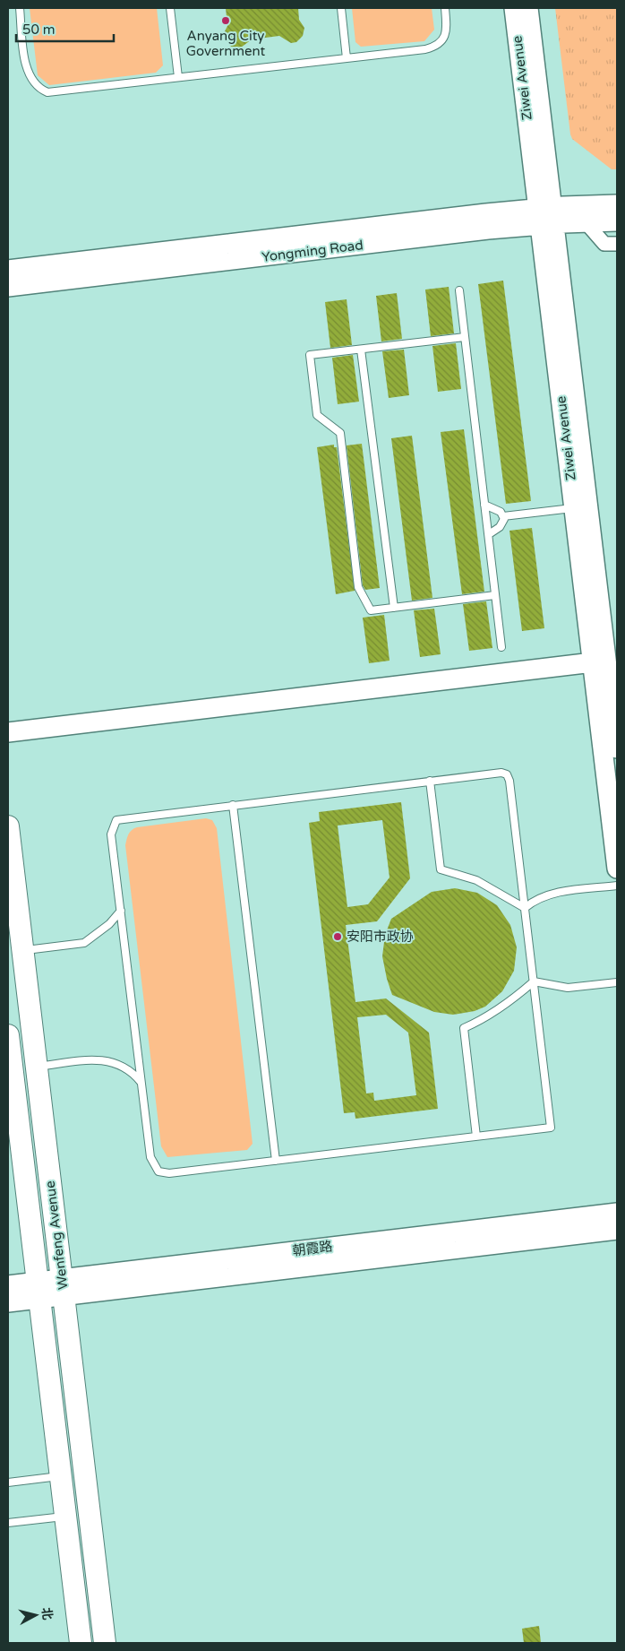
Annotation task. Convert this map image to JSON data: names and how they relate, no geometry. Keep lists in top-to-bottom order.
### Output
{
  "streets": {
    "main road": ["Wenfeng Avenue"],
    "street": ["Ziwei Avenue", "Yongming Road", "朝霞路"]
  },
  "crossings": [
    ["Ziwei Avenue", "Yongming Road"],
    ["Wenfeng Avenue", "朝霞路"]
  ],
  "places": ["Anyang City Government", "安阳市政协"],
  "scale_bar": "50 m",
  "north": "right"
}
